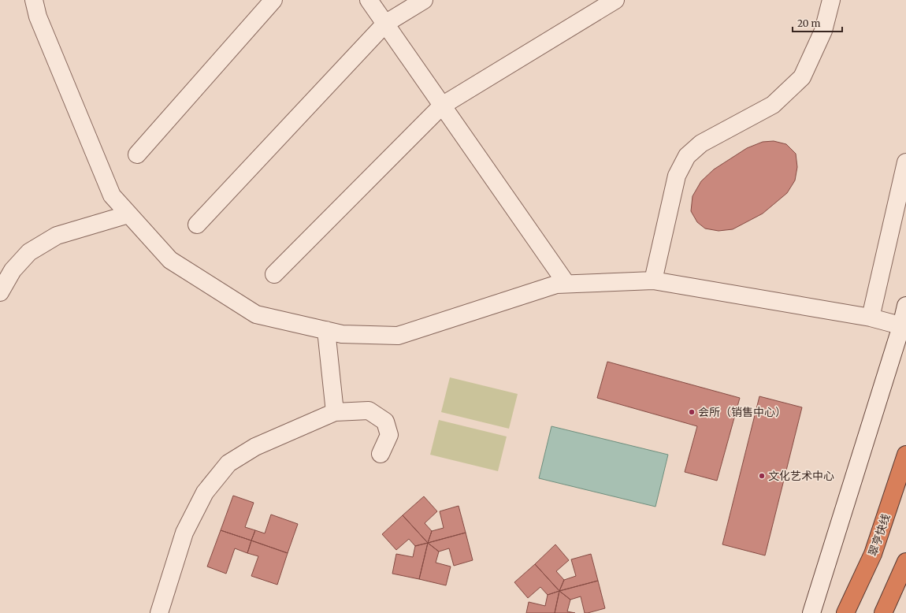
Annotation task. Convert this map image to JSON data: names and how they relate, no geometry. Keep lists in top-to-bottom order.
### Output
{
  "streets": {
    "highway": ["翠亨快线"]
  },
  "places": ["会所（销售中心）", "文化艺术中心"],
  "scale_bar": "20 m"
}
